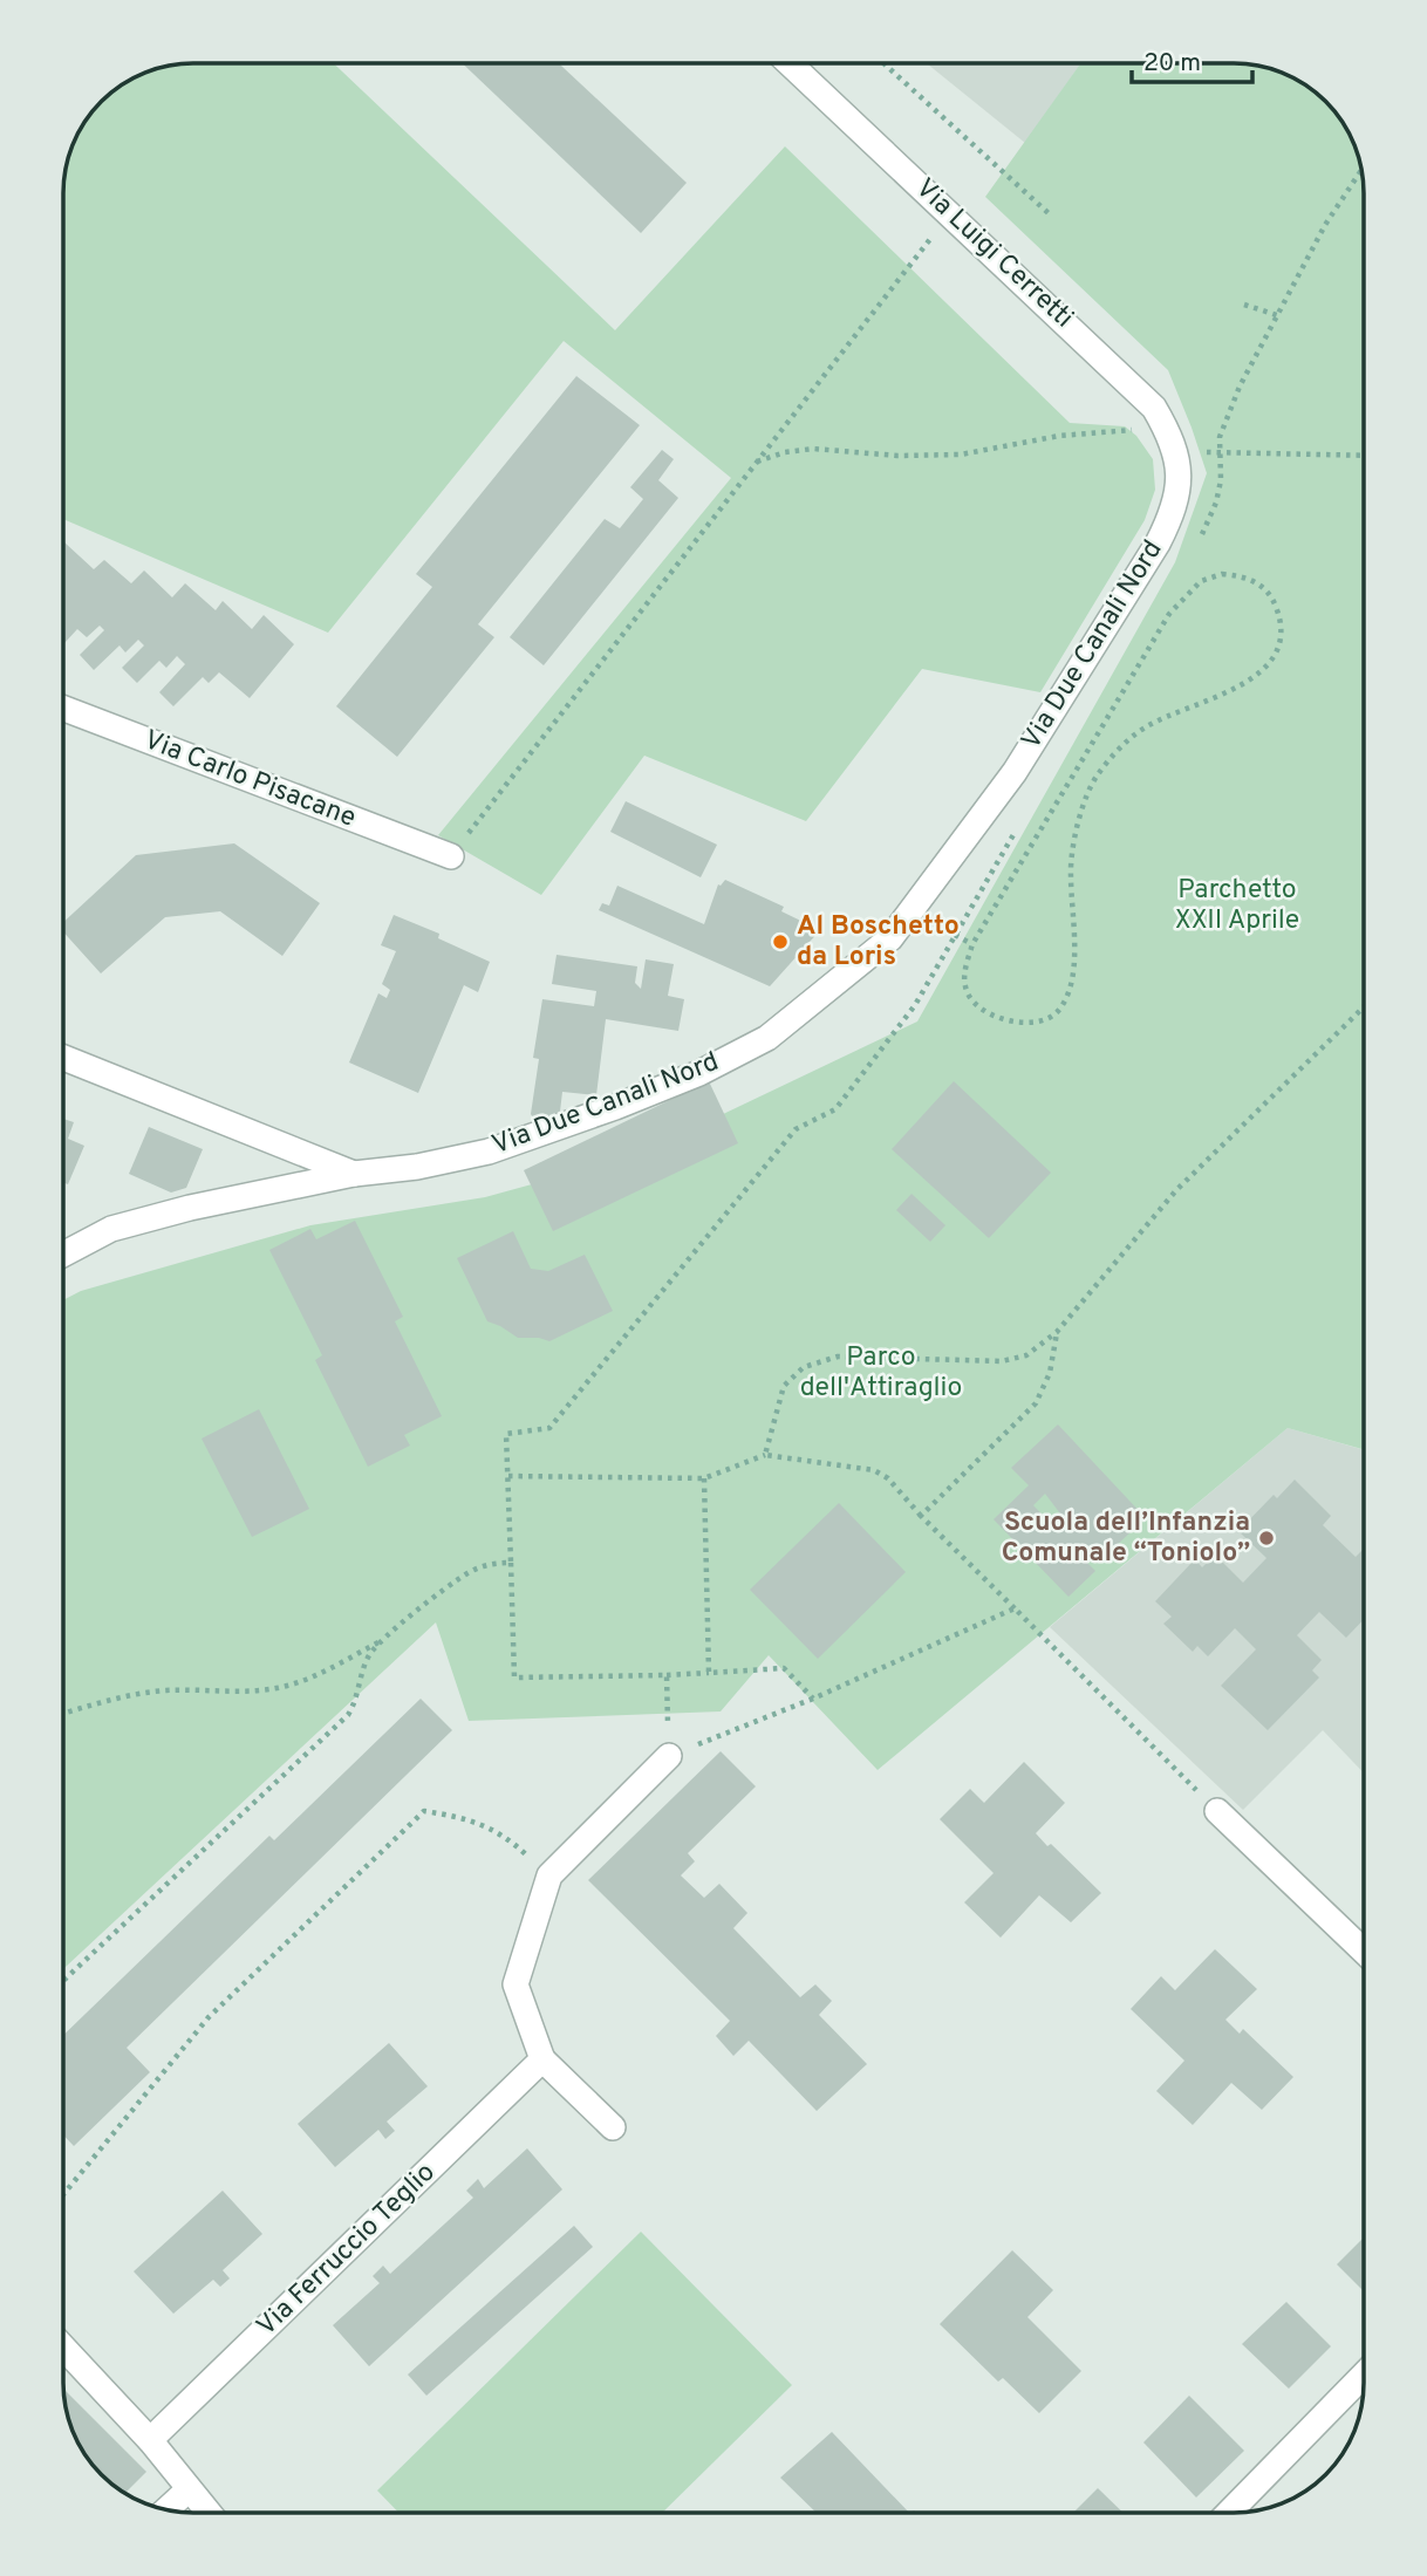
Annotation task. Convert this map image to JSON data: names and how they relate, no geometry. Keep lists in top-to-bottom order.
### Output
{
  "streets": {
    "street": [
      "Via Luigi Cerretti",
      "Via Due Canali Nord",
      "Via Carlo Pisacane",
      "Via Ferruccio Teglio"
    ]
  },
  "crossings": [
    ["Via Luigi Cerretti", "Via Due Canali Nord"]
  ],
  "parks": ["Parchetto XXII Aprile", "Parco dell'Attiraglio"],
  "places": ["Al Boschetto da Loris", "Scuola dell’Infanzia Comunale “Toniolo”"],
  "scale_bar": "20 m"
}
